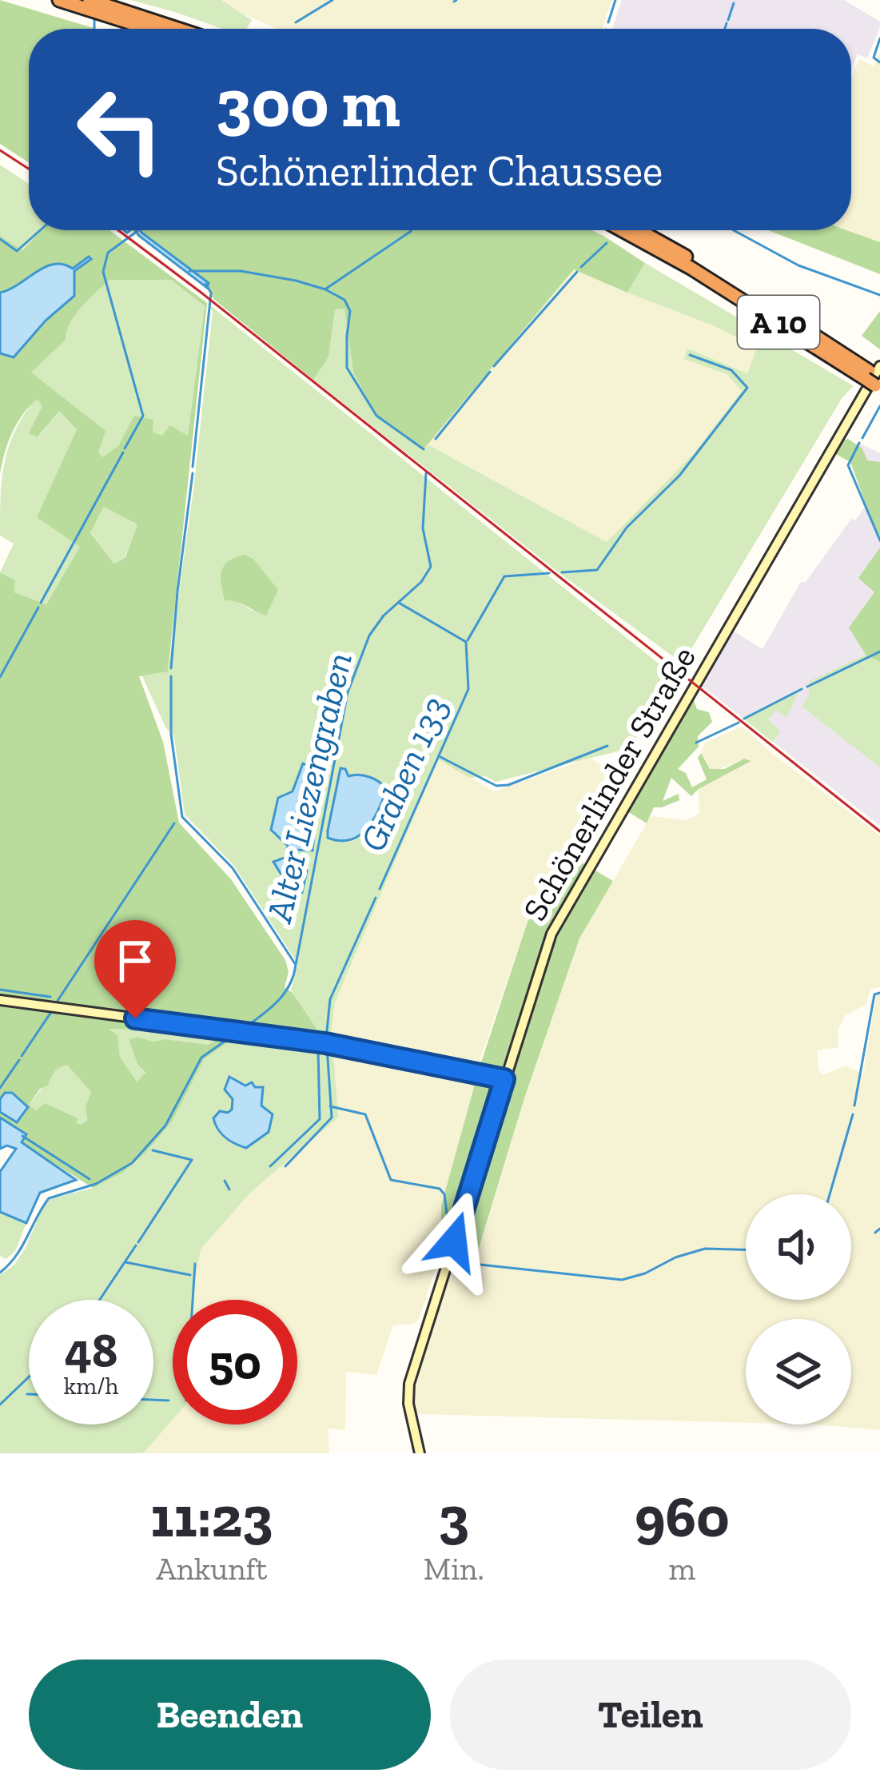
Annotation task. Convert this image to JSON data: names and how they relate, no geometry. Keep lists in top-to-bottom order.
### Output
{
  "streets": {
    "highway": ["A 10"],
    "main road": ["Schönerlinder Straße"]
  },
  "crossings": [
    ["A 10", "Schönerlinder Straße"]
  ],
  "water": ["Graben 133", "Alter Liezengraben"],
  "page": {
    "turn": ["300 m", "Schönerlinder Chaussee"],
    "speed": "48 km/h",
    "limit": "50",
    "eta": [
      "11:23",
      "Ankunft",
      "3",
      "Min.",
      "960",
      "m"
    ],
    "buttons": ["Beenden", "Teilen"]
  }
}
